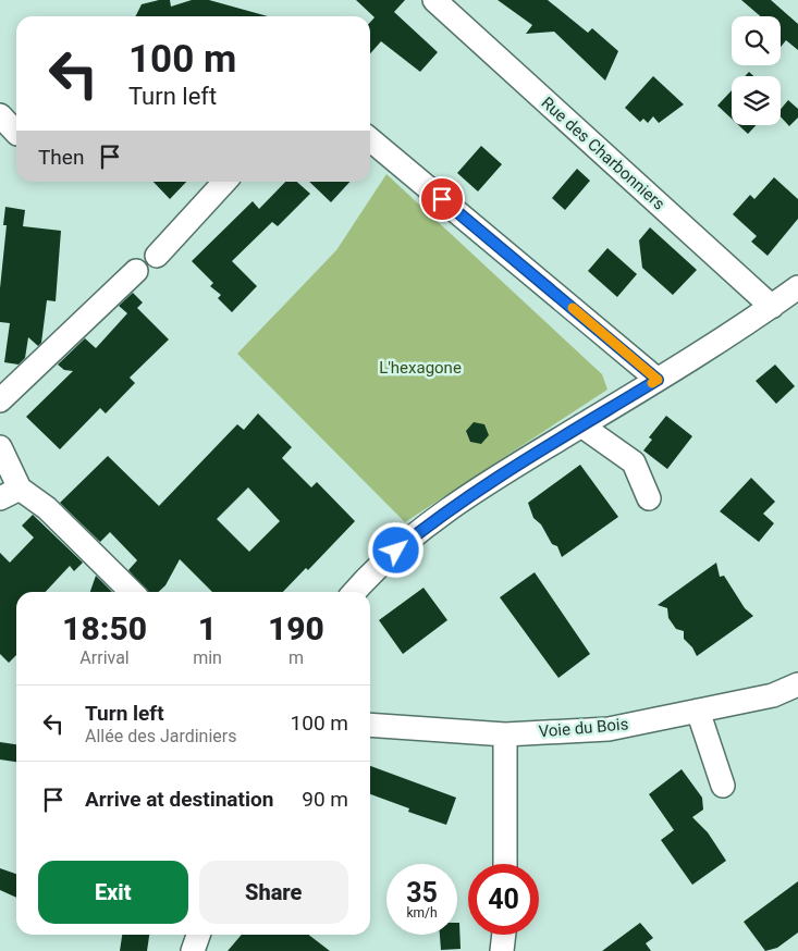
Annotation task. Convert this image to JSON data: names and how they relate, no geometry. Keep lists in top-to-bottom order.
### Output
{
  "streets": {
    "street": ["Rue des Charbonniers", "Voie du Bois"]
  },
  "parks": ["L'hexagone"],
  "page": {
    "turn": ["100 m", "Turn left"],
    "then": "Then",
    "eta": [
      "18:50",
      "Arrival",
      "1",
      "min",
      "190",
      "m"
    ],
    "list": [
      {
        "name": "Turn left",
        "note": "Allée des Jardiniers",
        "value": "100 m"
      },
      {
        "name": "Arrive at destination",
        "value": "90 m"
      }
    ],
    "buttons": ["Exit", "Share"],
    "speed": "35 km/h",
    "limit": "40"
  }
}
